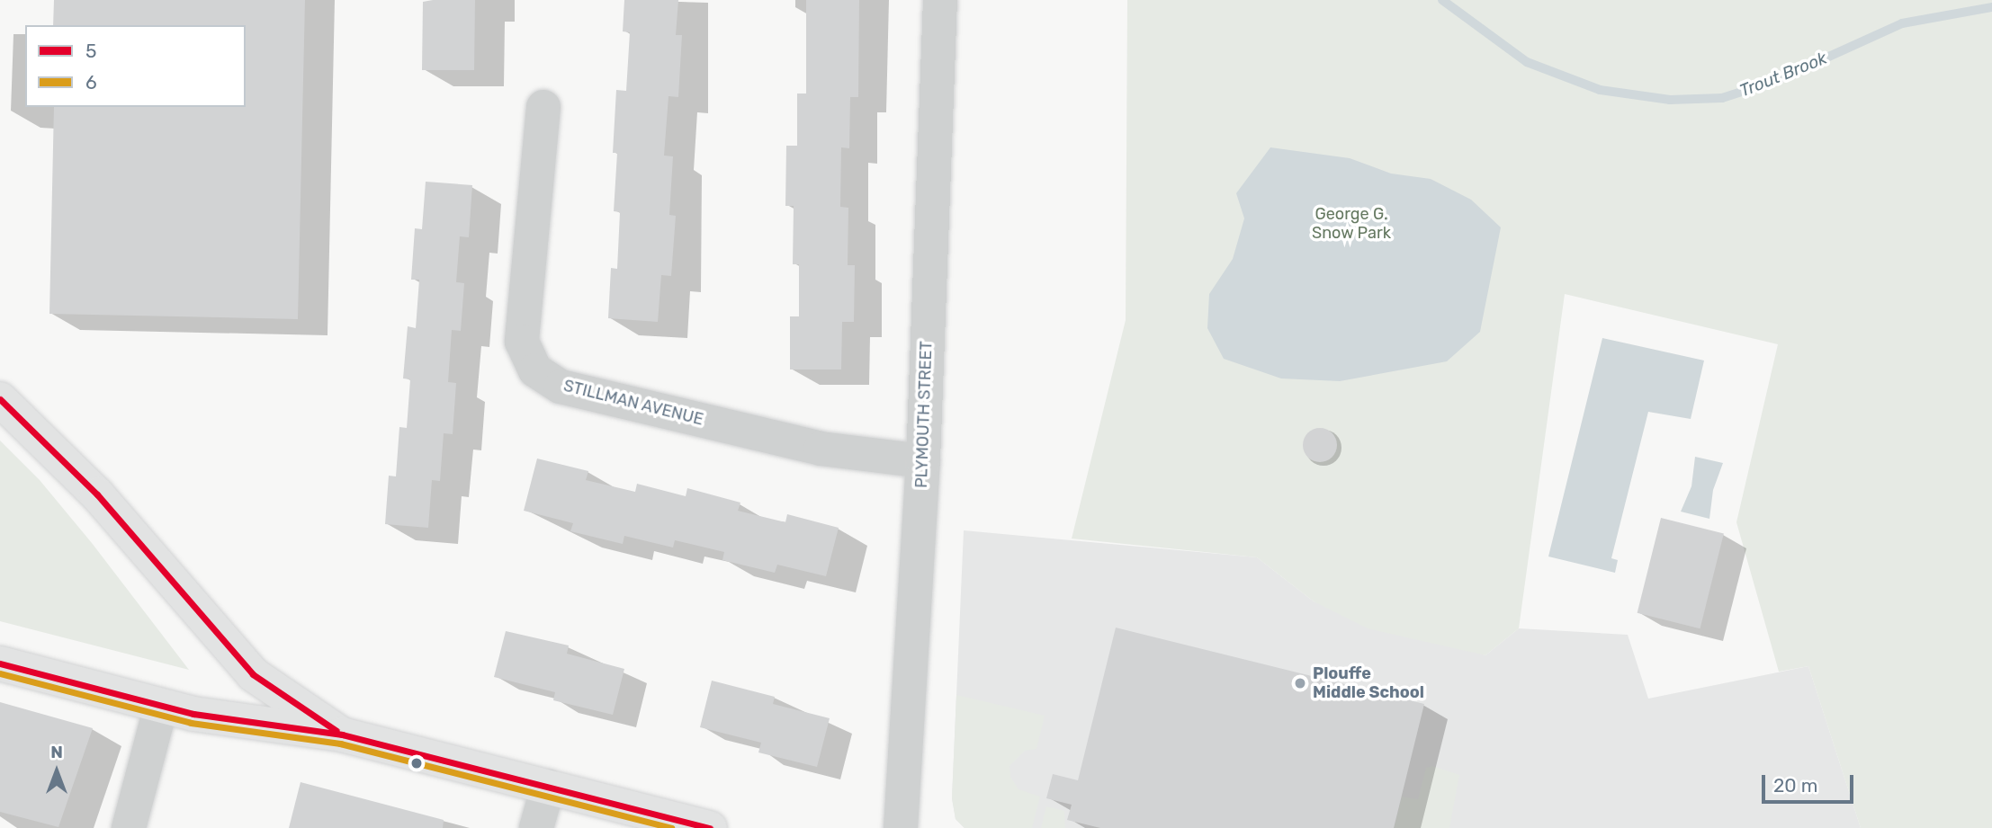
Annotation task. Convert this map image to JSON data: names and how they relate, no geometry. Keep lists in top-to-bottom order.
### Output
{
  "streets": {
    "street": ["STILLMAN AVENUE", "PLYMOUTH STREET"]
  },
  "crossings": [
    ["STILLMAN AVENUE", "PLYMOUTH STREET"]
  ],
  "water": ["Trout Brook"],
  "parks": ["George G. Snow Park"],
  "places": ["Plouffe Middle School"],
  "lines": ["transit line 5", "transit line 6"],
  "legend": ["5", "6"],
  "scale_bar": "20 m",
  "north": "top"
}
